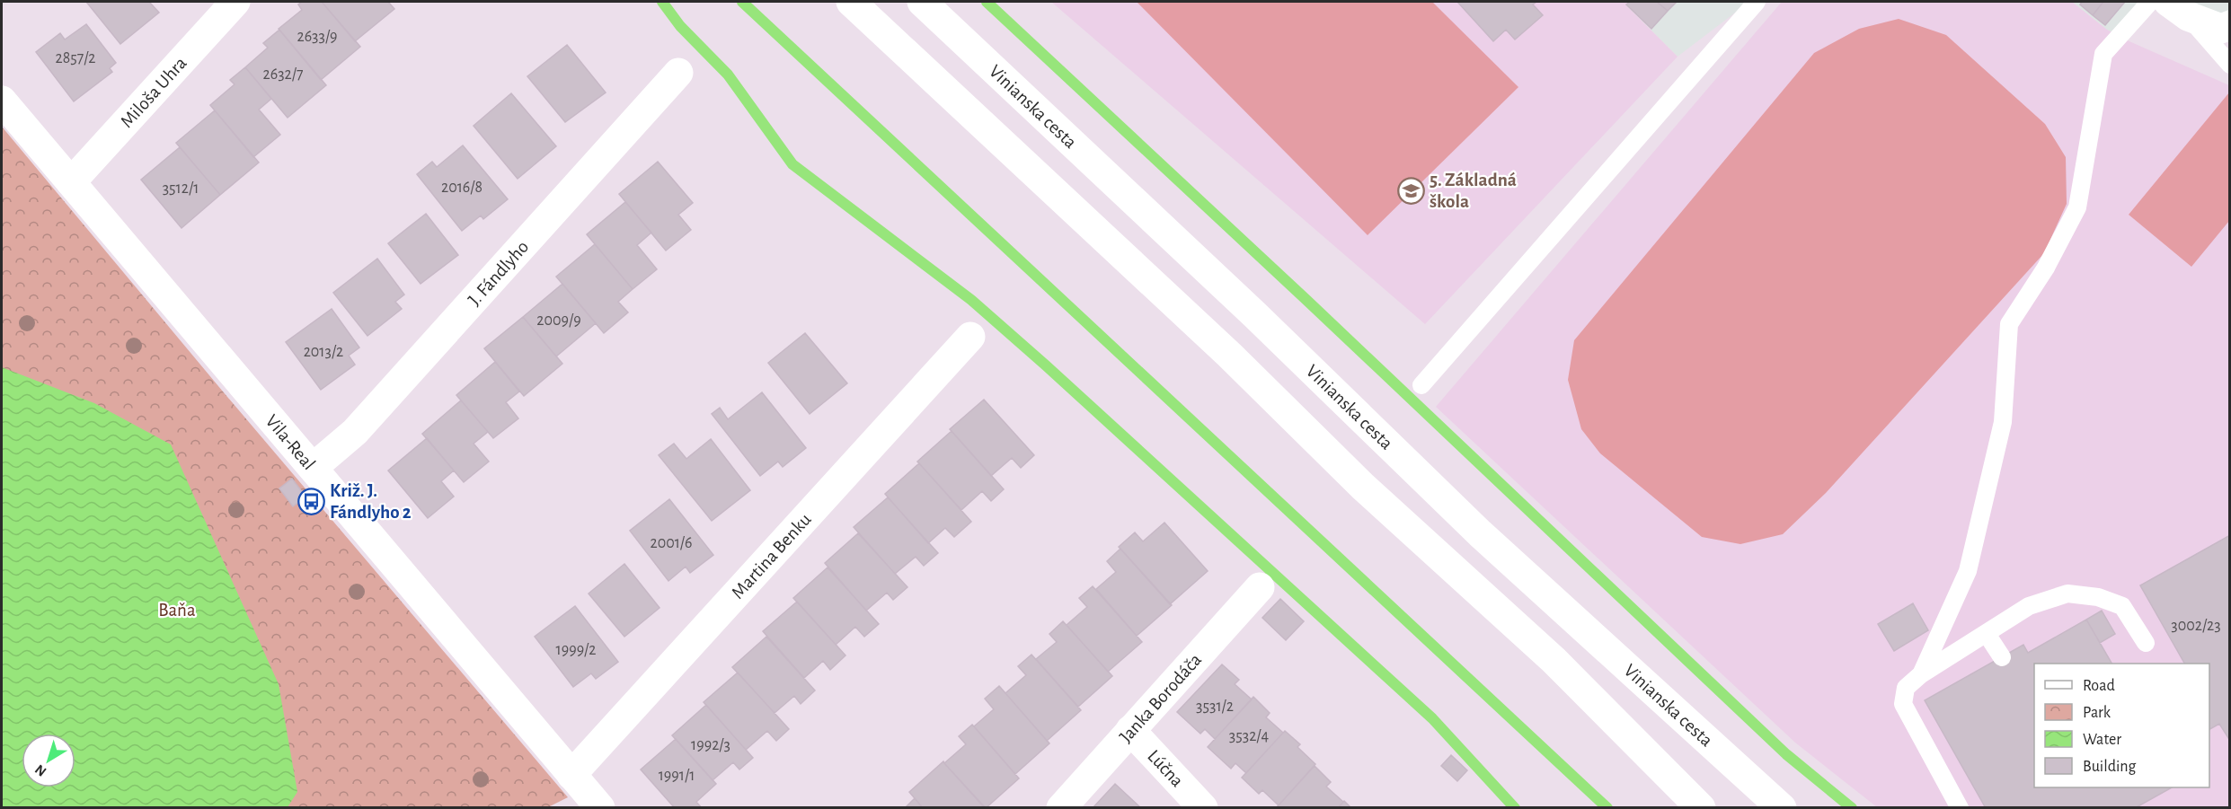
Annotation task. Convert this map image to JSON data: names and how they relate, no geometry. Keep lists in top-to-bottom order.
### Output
{
  "streets": {
    "street": [
      "Miloša Uhra",
      "Vinianska cesta",
      "J. Fándlyho",
      "Vila-Real",
      "Martina Benku",
      "Janka Borodáča",
      "Lúčna"
    ]
  },
  "crossings": [
    ["Miloša Uhra", "Vila-Real"],
    ["J. Fándlyho", "Vila-Real"],
    ["Vila-Real", "Martina Benku"],
    ["Janka Borodáča", "Lúčna"]
  ],
  "parks": ["Baňa"],
  "places": {
    "school or university": ["5. Základná škola"],
    "bus stop": ["Križ. J. Fándlyho 2"]
  },
  "house_numbers": [
    "2633/9",
    "2857/2",
    "2632/7",
    "2016/8",
    "3512/1",
    "2009/9",
    "2013/2",
    "2001/6",
    "3002/23",
    "1999/2",
    "3531/2",
    "3532/4",
    "1992/3",
    "1991/1"
  ],
  "legend": [
    "Road",
    "Park",
    "Water",
    "Building"
  ],
  "north": "bottom left"
}
